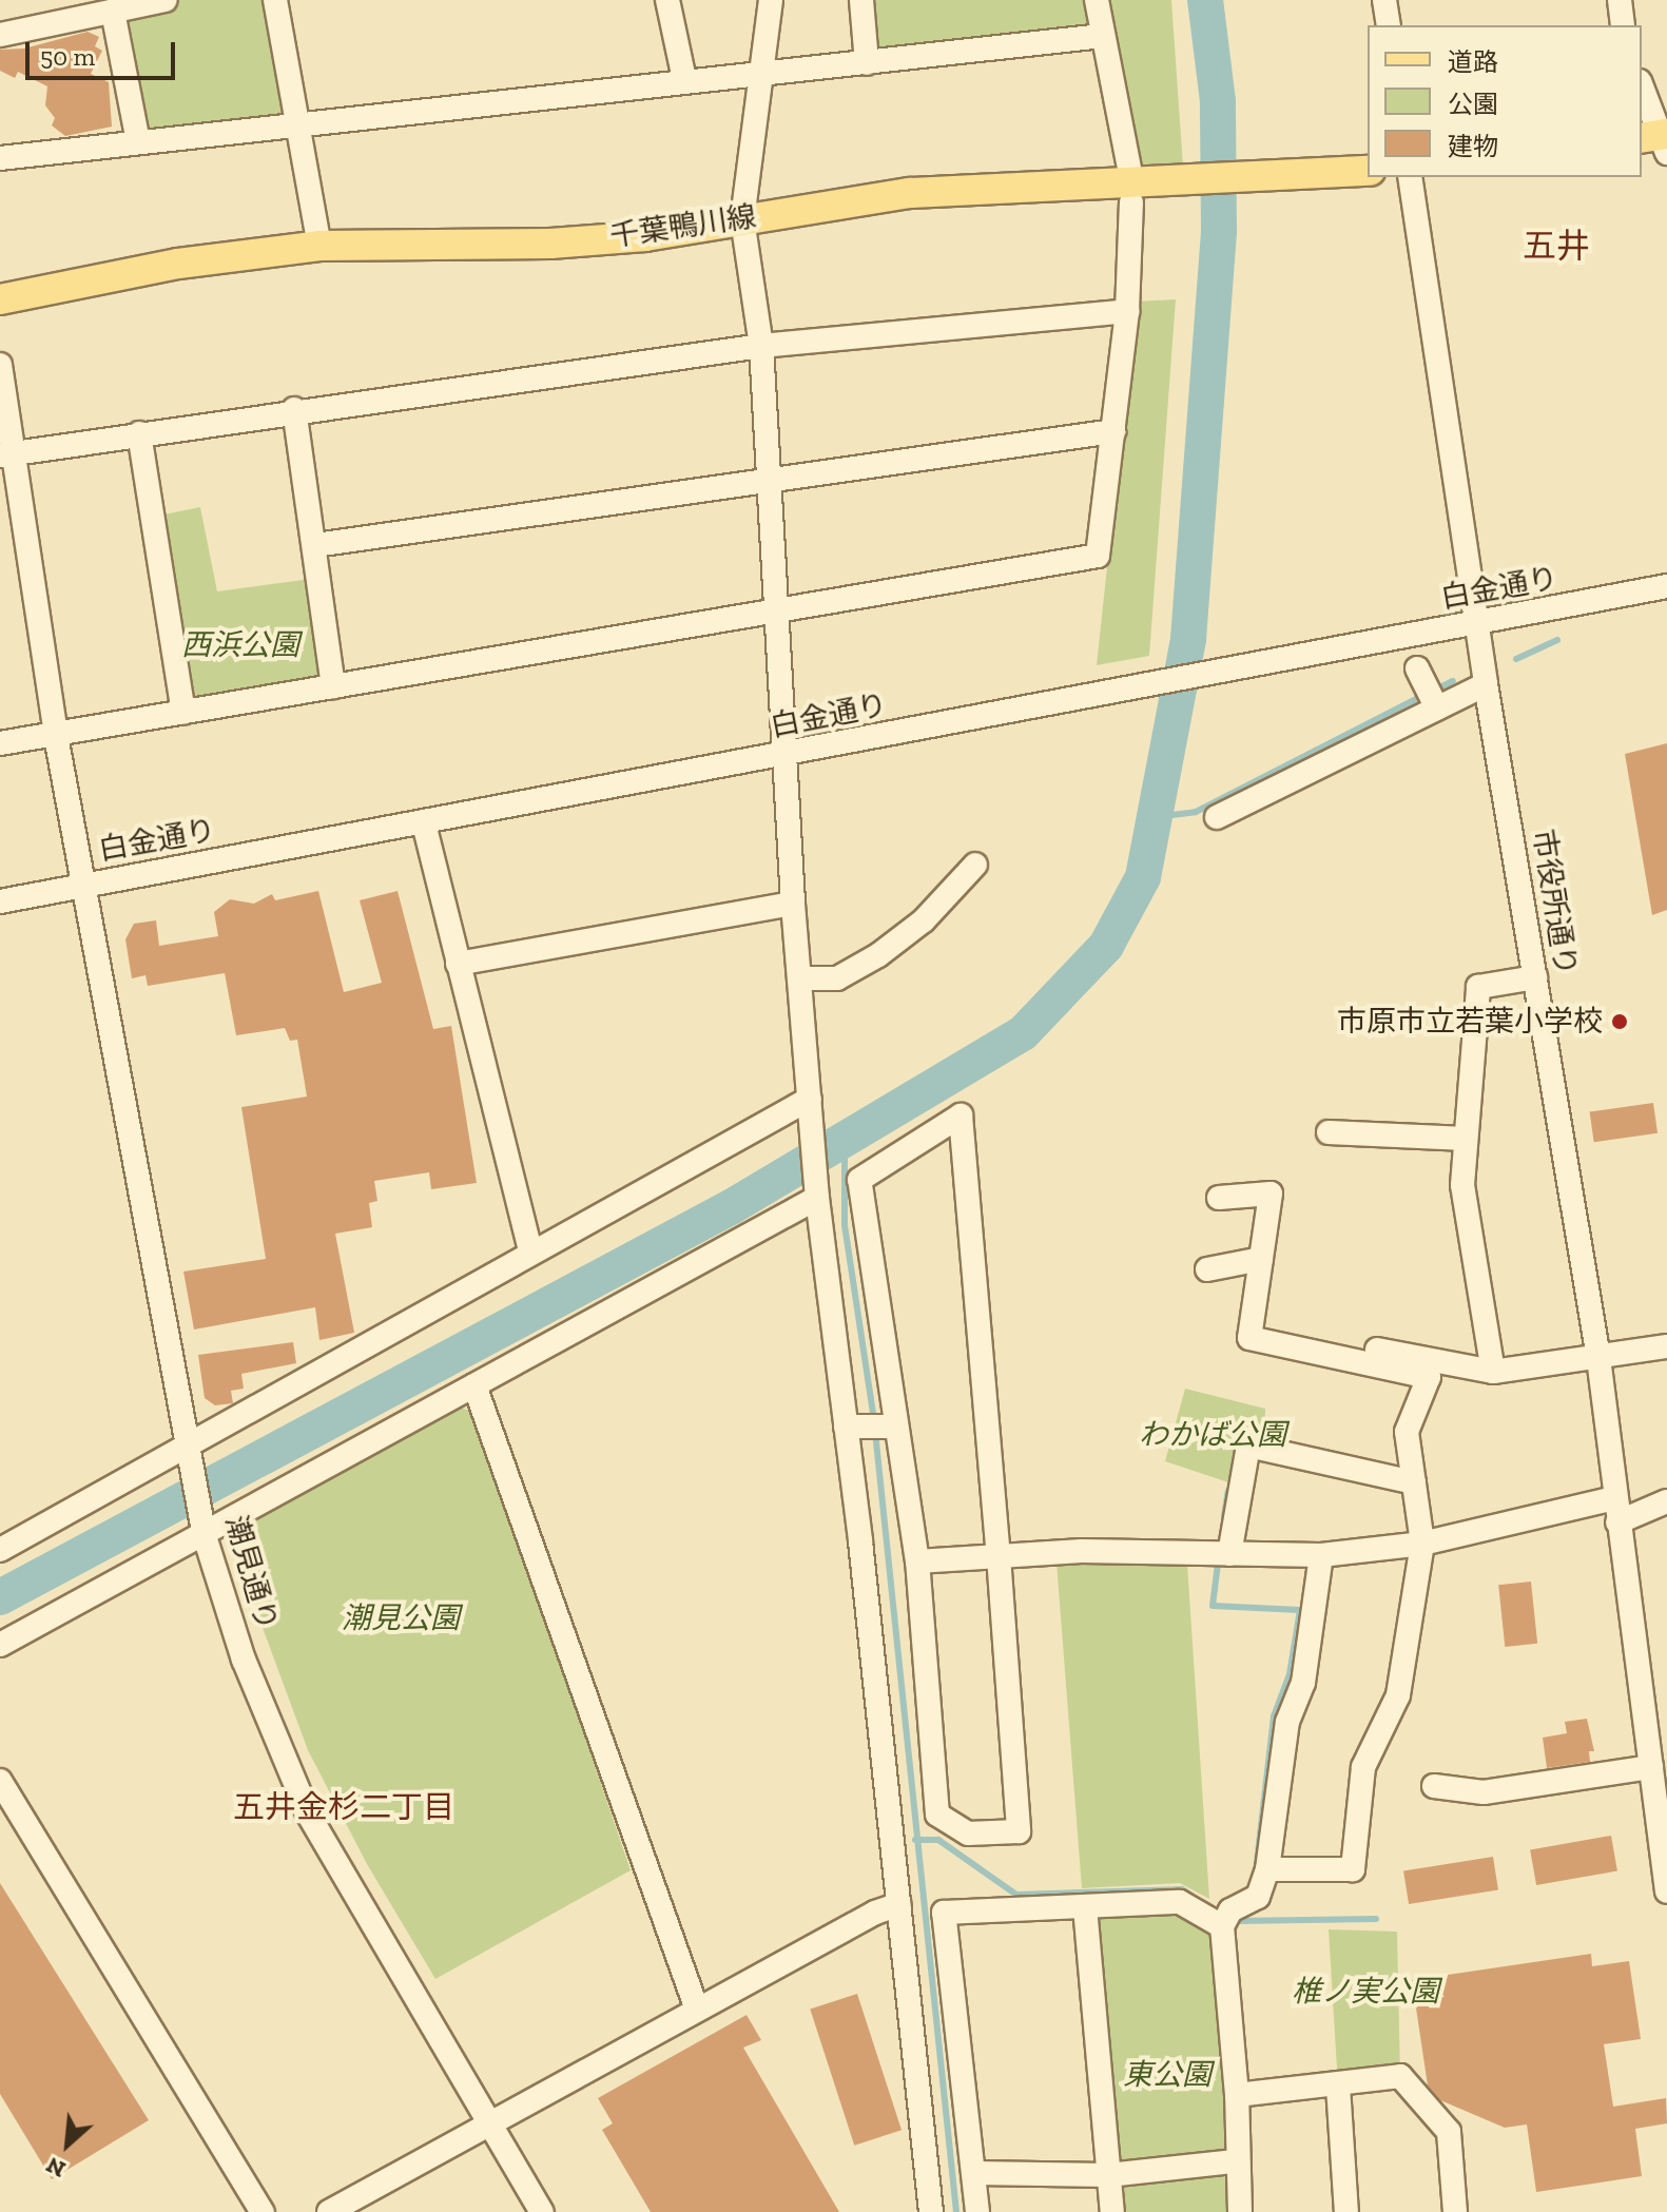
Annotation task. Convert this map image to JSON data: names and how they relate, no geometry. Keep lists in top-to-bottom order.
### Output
{
  "streets": {
    "main road": ["千葉鴨川線"],
    "street": ["白金通り", "市役所通り", "潮見通り"]
  },
  "crossings": [
    ["白金通り", "市役所通り"],
    ["白金通り", "潮見通り"]
  ],
  "districts": ["五井", "五井金杉二丁目"],
  "parks": [
    "西浜公園",
    "わかば公園",
    "潮見公園",
    "椎ノ実公園",
    "東公園"
  ],
  "places": ["市原市立若葉小学校"],
  "legend": ["道路", "公園", "建物"],
  "scale_bar": "50 m",
  "north": "bottom left"
}
